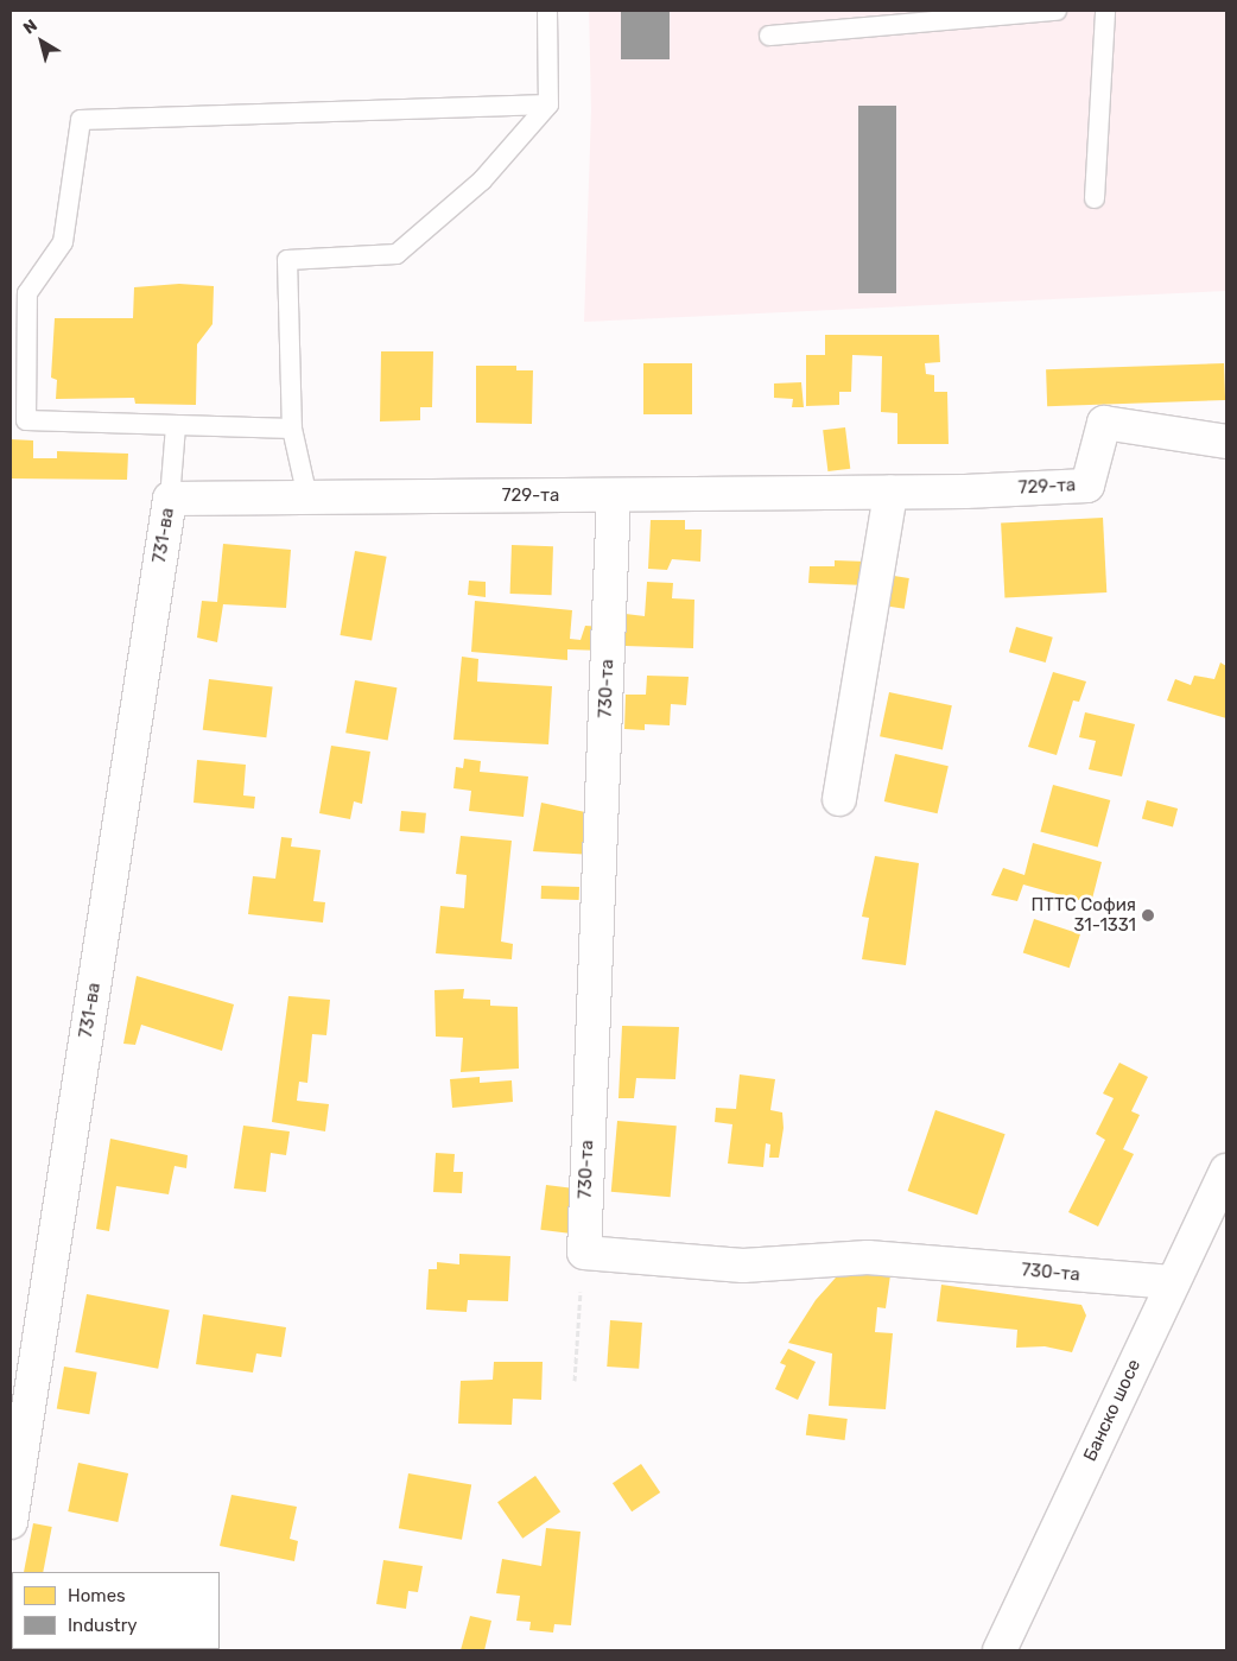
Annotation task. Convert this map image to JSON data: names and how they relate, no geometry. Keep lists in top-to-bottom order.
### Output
{
  "streets": {
    "street": [
      "729-та",
      "731-ва",
      "730-та",
      "Банско шосе"
    ]
  },
  "crossings": [
    ["729-та", "731-ва"],
    ["729-та", "730-та"],
    ["730-та", "Банско шосе"]
  ],
  "places": ["ПТТС София 31-1331"],
  "legend": ["Homes", "Industry"],
  "north": "top left"
}
